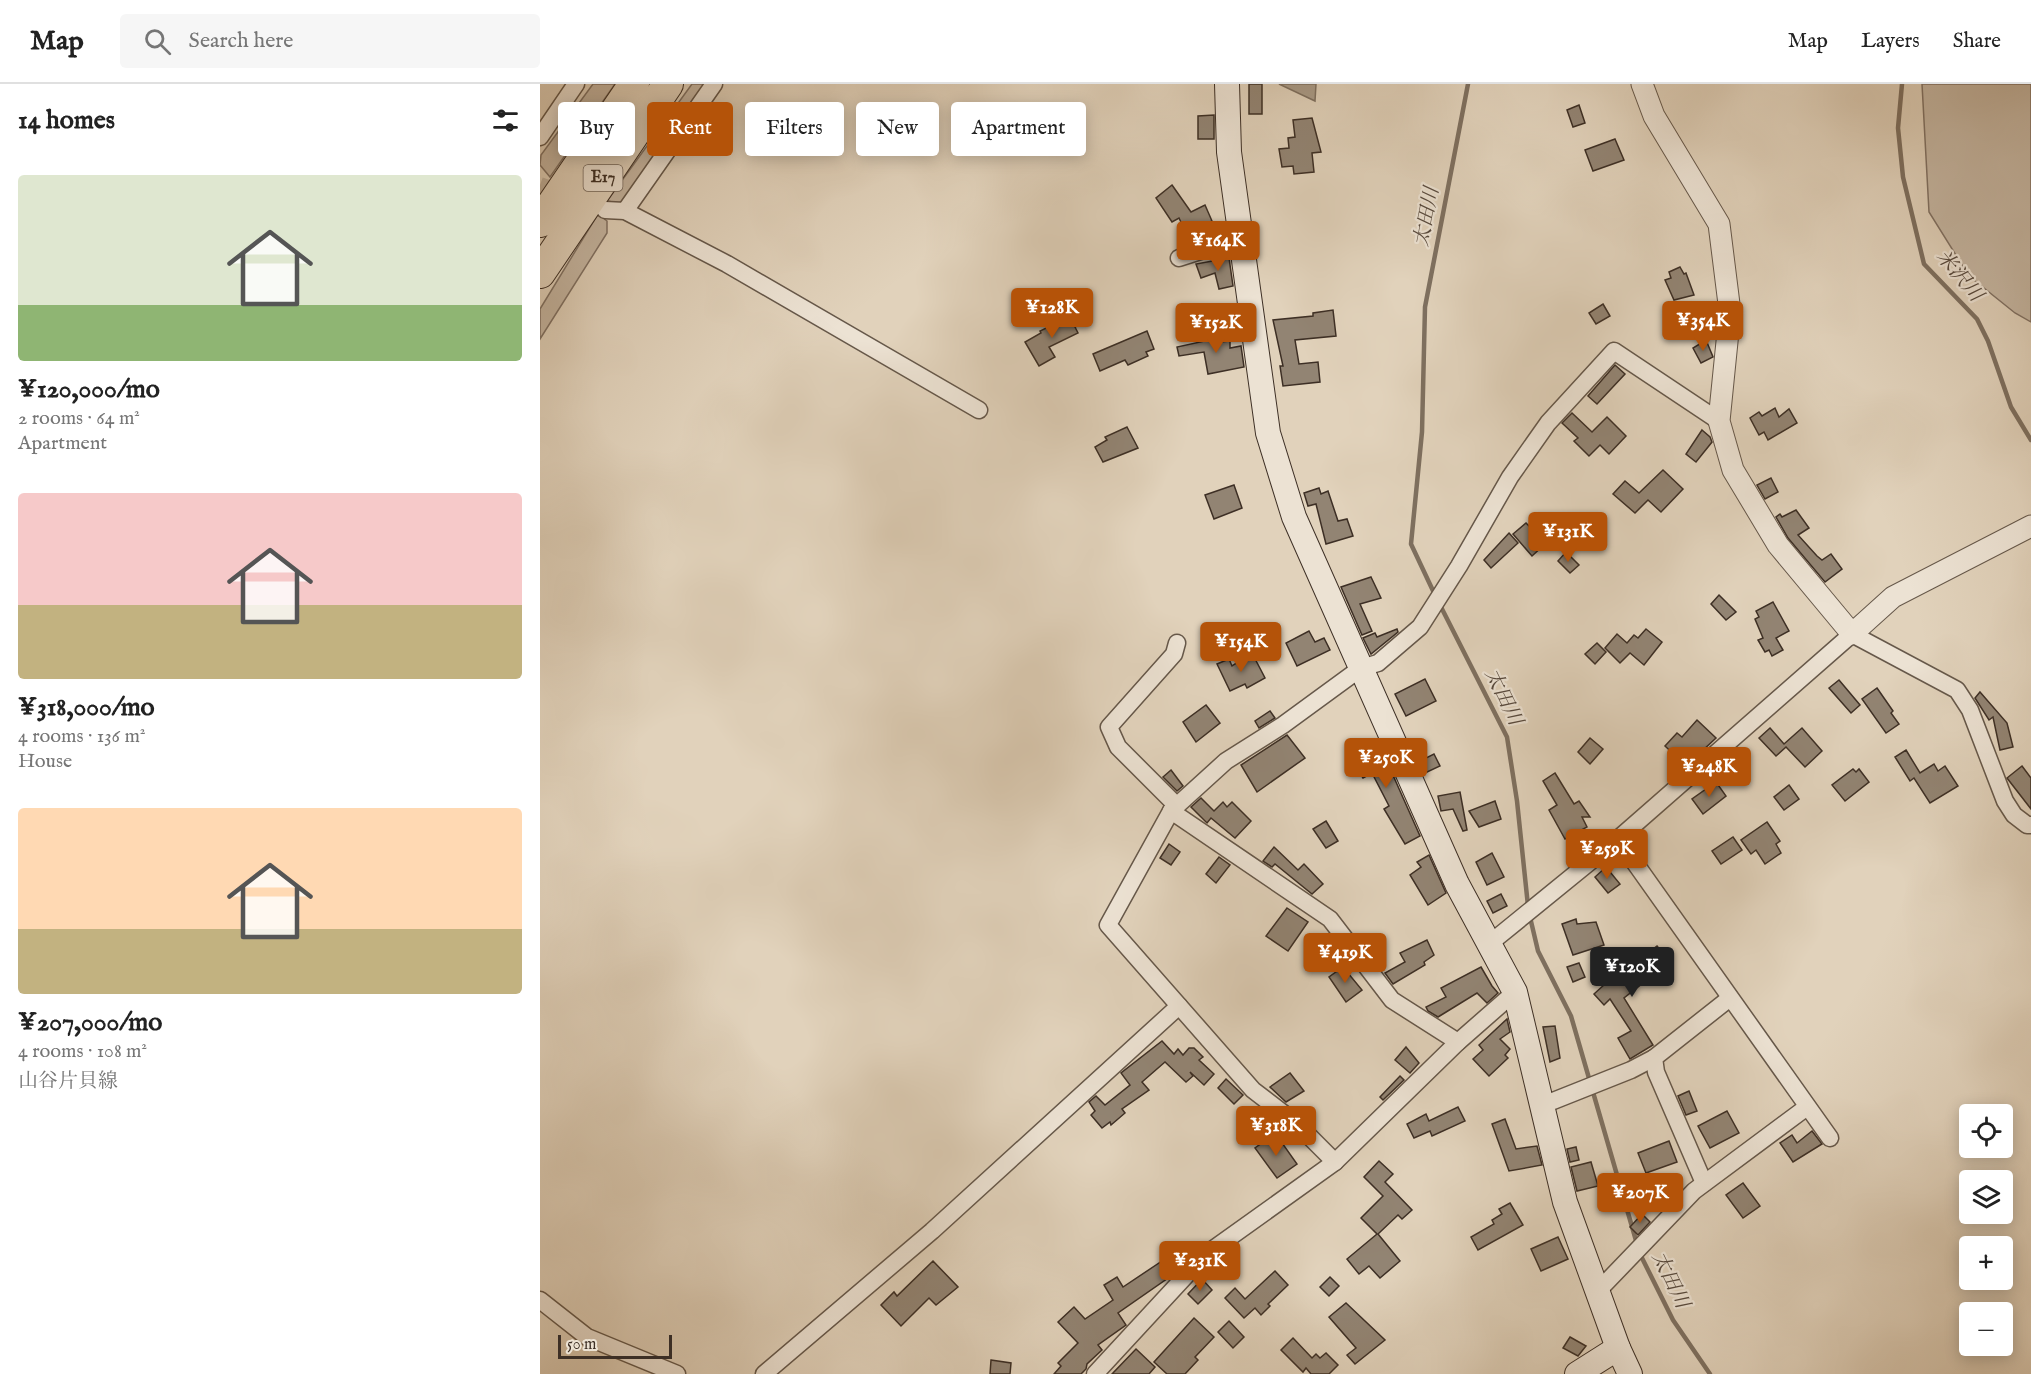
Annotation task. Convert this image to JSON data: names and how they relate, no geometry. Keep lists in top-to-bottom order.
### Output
{
  "streets": {
    "highway": ["E17"]
  },
  "water": ["太田川", "米沢川"],
  "scale_bar": "50 m",
  "page": {
    "header": "Map",
    "search": "Search here",
    "nav": ["Map", "Layers", "Share"],
    "heading": "14 homes",
    "chip": [
      "Buy",
      "Rent",
      "Filters",
      "New",
      "Apartment"
    ],
    "list": [
      {
        "name": "¥120,000/mo",
        "note": "2 rooms · 64 m² · Apartment"
      },
      {
        "name": "¥318,000/mo",
        "note": "4 rooms · 136 m² · House"
      },
      {
        "name": "¥207,000/mo",
        "note": "4 rooms · 108 m² · 山谷片貝線"
      }
    ],
    "price": [
      "¥164K",
      "¥128K",
      "¥354K",
      "¥152K",
      "¥131K",
      "¥154K",
      "¥250K",
      "¥248K",
      "¥259K",
      "¥419K",
      "¥120K",
      "¥318K",
      "¥207K",
      "¥231K"
    ],
    "map_buttons": ["+", "−"],
    "scale": "50 m"
  }
}
